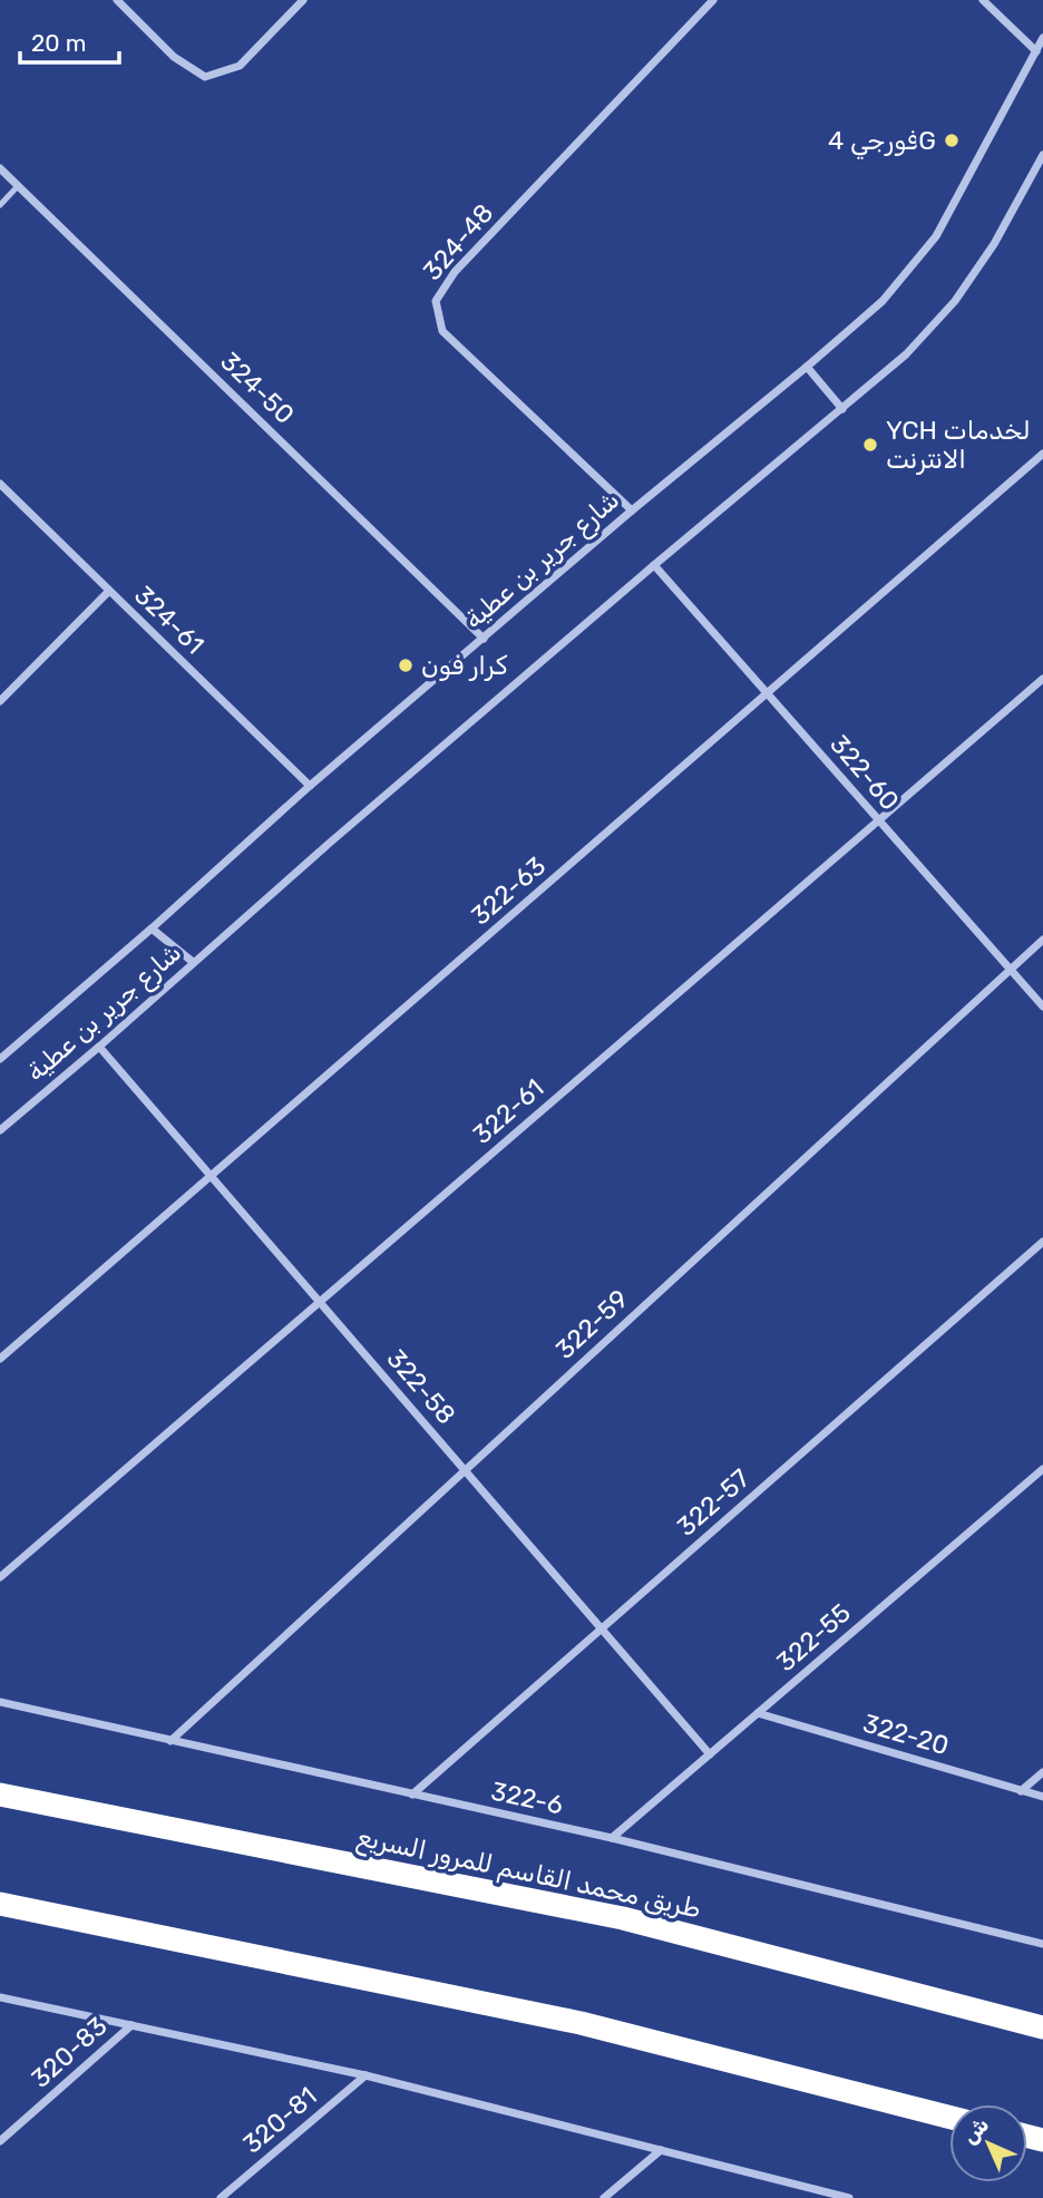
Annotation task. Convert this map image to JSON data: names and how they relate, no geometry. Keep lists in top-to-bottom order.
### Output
{
  "streets": {
    "highway": ["طريق محمد القاسم للمرور السريع"],
    "street": [
      "324-48",
      "324-50",
      "شارع جرير بن عطية",
      "324-61",
      "322-60",
      "322-63",
      "322-61",
      "322-59",
      "322-58",
      "322-57",
      "322-55",
      "322-20",
      "322-6",
      "320-83",
      "320-81"
    ]
  },
  "crossings": [
    ["324-48", "شارع جرير بن عطية"],
    ["324-50", "شارع جرير بن عطية"],
    ["شارع جرير بن عطية", "324-61"],
    ["شارع جرير بن عطية", "322-60"],
    ["شارع جرير بن عطية", "322-58"],
    ["322-60", "322-63"],
    ["322-60", "322-61"],
    ["322-60", "322-59"],
    ["322-63", "322-58"],
    ["322-61", "322-58"],
    ["322-59", "322-58"],
    ["322-59", "322-6"],
    ["322-58", "322-57"],
    ["322-58", "322-55"],
    ["322-57", "322-6"],
    ["322-55", "322-20"],
    ["322-55", "322-6"]
  ],
  "places": ["فورجي 4G", "YCH لخدمات الانترنت", "كرار فون"],
  "scale_bar": "20 m",
  "north": "top left"
}
